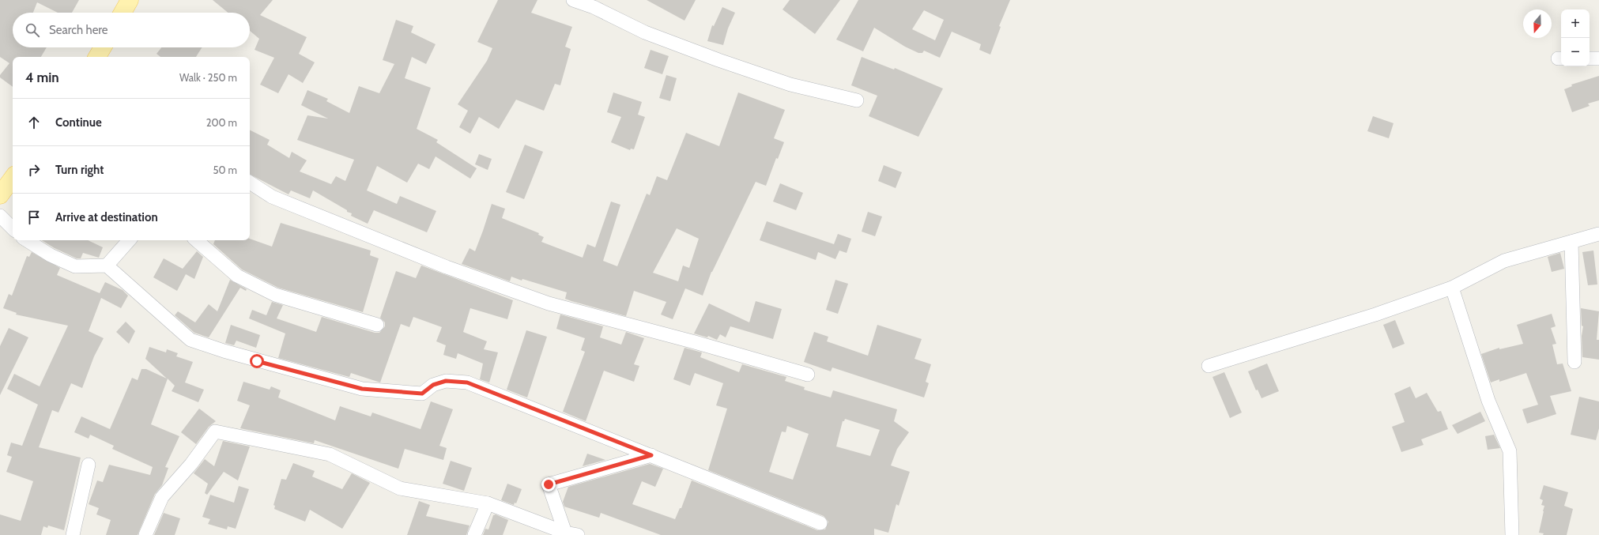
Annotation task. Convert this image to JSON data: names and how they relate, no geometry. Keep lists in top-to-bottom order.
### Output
{
  "north": "bottom",
  "page": {
    "map_buttons": ["+", "−"],
    "search": "Search here",
    "heading": ["4 min", "Walk · 250 m"],
    "list": [
      ["Continue", "200 m"],
      ["Turn right", "50 m"],
      "Arrive at destination"
    ]
  }
}
